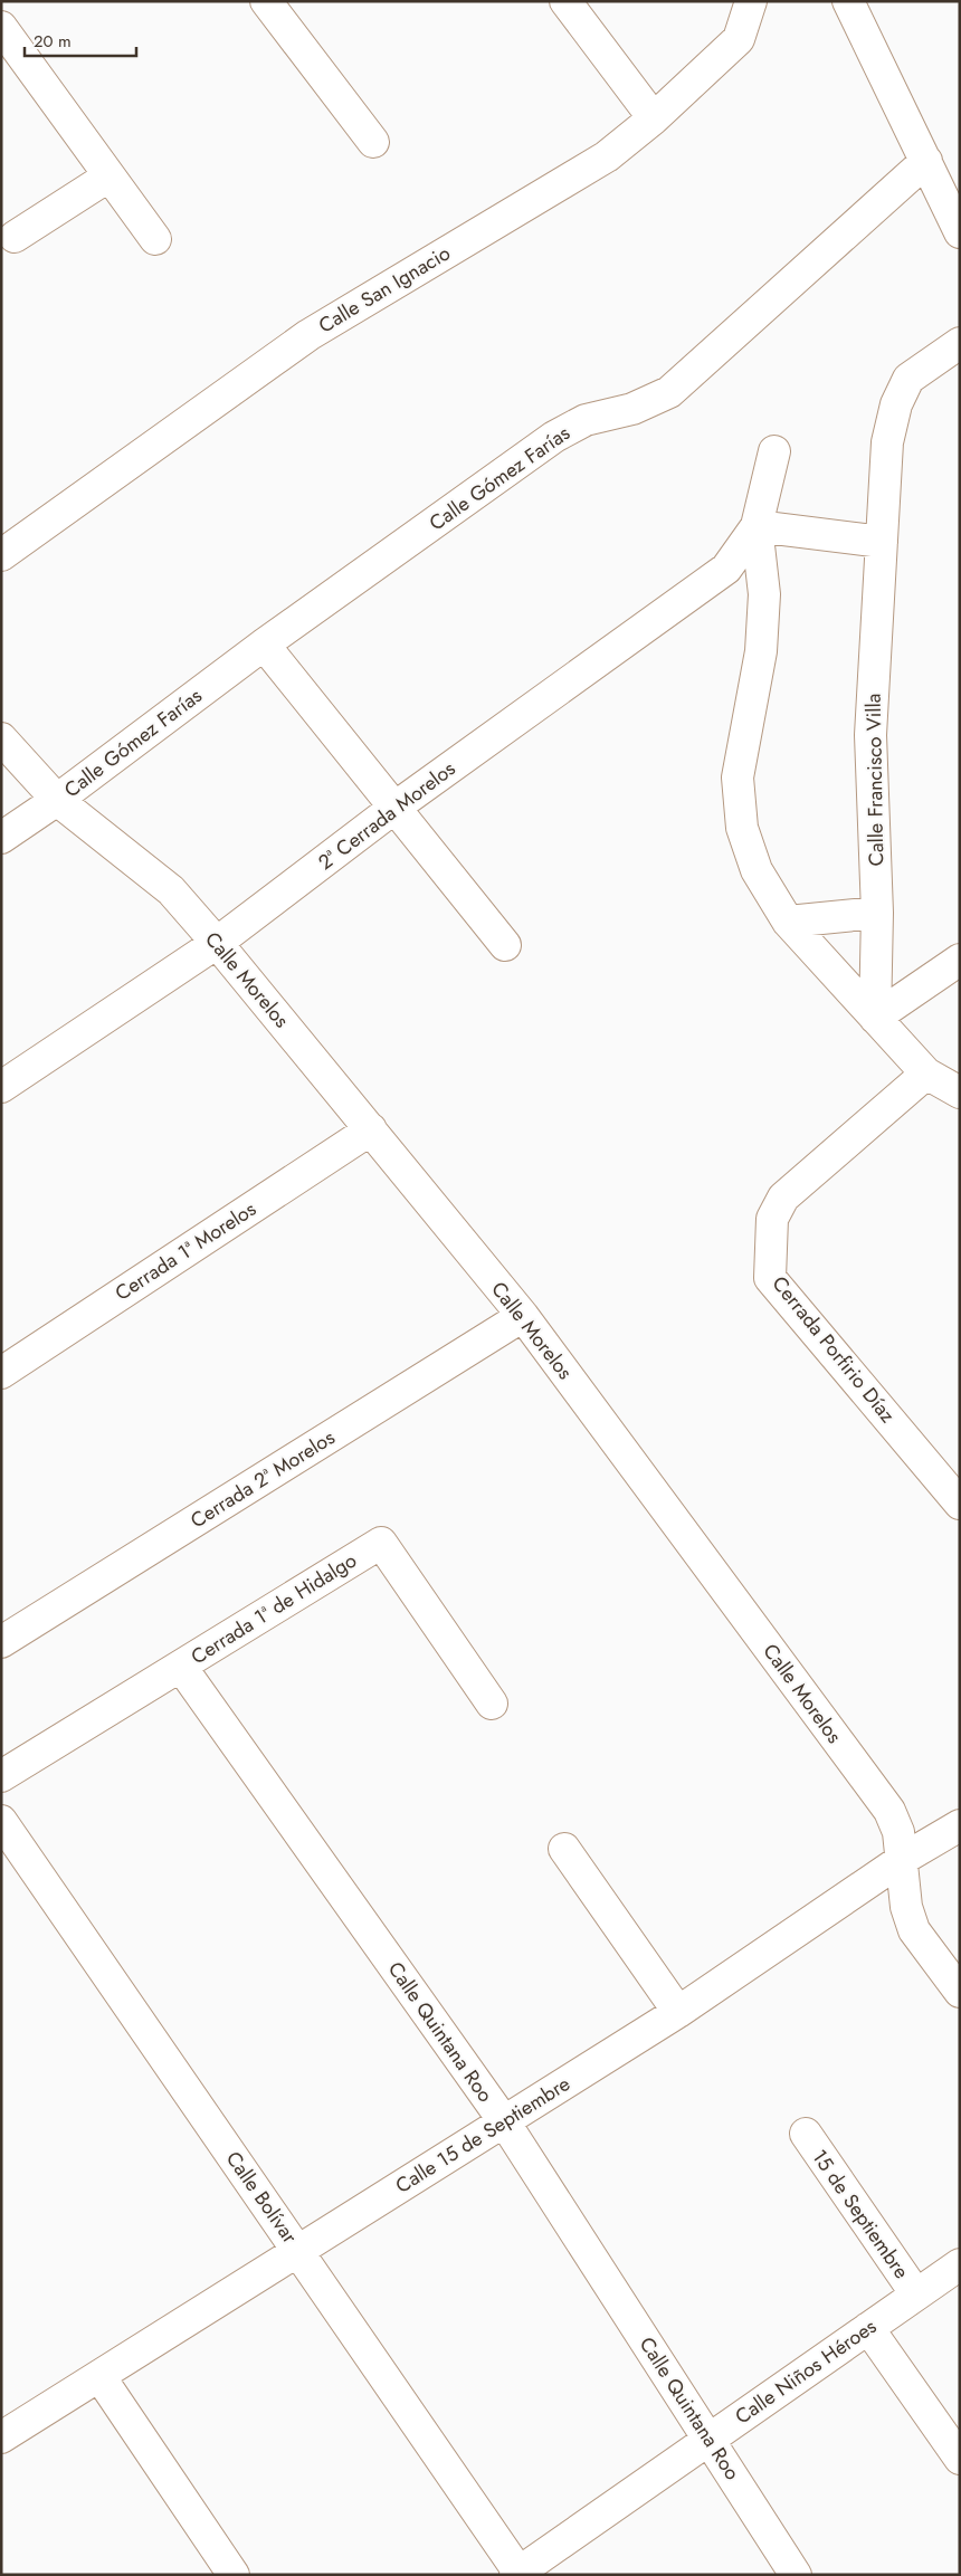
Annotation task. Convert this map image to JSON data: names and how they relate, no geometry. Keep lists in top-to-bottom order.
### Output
{
  "streets": {
    "street": [
      "Calle San Ignacio",
      "Calle Gómez Farías",
      "Calle Francisco Villa",
      "2ª Cerrada Morelos",
      "Calle Morelos",
      "Cerrada 1ª Morelos",
      "Cerrada Porfirio Díaz",
      "Cerrada 2ª Morelos",
      "Cerrada 1ª de Hidalgo",
      "Calle Quintana Roo",
      "Calle 15 de Septiembre",
      "Calle Bolívar",
      "15 de Septiembre",
      "Calle Niños Héroes"
    ]
  },
  "crossings": [
    ["Calle Gómez Farías", "Calle Morelos"],
    ["2ª Cerrada Morelos", "Calle Morelos"],
    ["Calle Morelos", "Cerrada 1ª Morelos"],
    ["Calle Morelos", "Cerrada 2ª Morelos"],
    ["Calle Morelos", "Calle 15 de Septiembre"],
    ["Cerrada 1ª de Hidalgo", "Calle Quintana Roo"],
    ["Calle Quintana Roo", "Calle 15 de Septiembre"],
    ["Calle Quintana Roo", "Calle Niños Héroes"],
    ["Calle 15 de Septiembre", "Calle Bolívar"],
    ["Calle Bolívar", "Calle Niños Héroes"],
    ["15 de Septiembre", "Calle Niños Héroes"]
  ],
  "scale_bar": "20 m"
}
